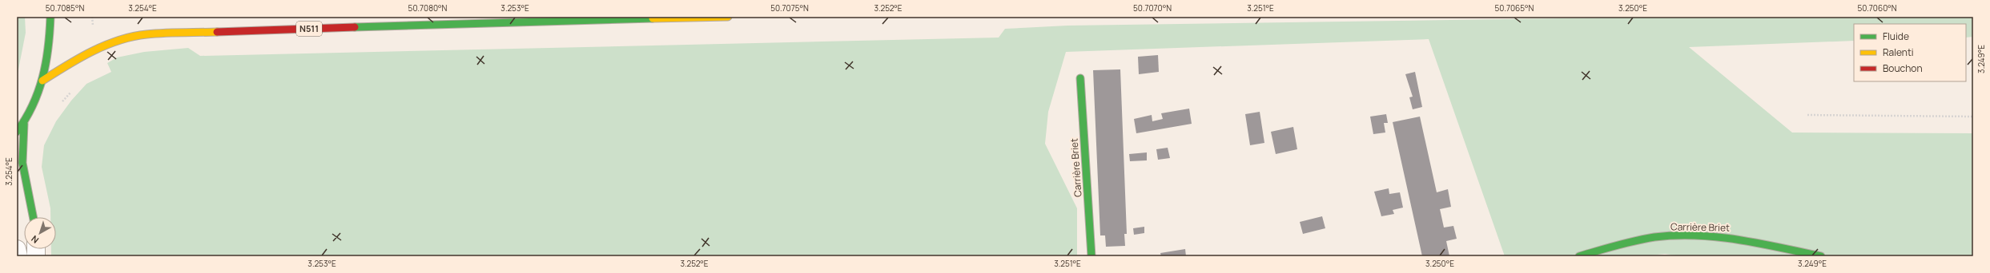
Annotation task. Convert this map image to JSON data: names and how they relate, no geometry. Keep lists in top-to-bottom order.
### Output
{
  "streets": {
    "main road": ["N511", "Carrière Briet"]
  },
  "legend": ["Fluide", "Ralenti", "Bouchon"],
  "north": "bottom left",
  "coordinates": [
    "50.7085°N",
    "3.254°E",
    "50.7080°N",
    "3.253°E",
    "50.7075°N",
    "3.252°E",
    "50.7070°N",
    "3.251°E",
    "50.7065°N",
    "3.250°E",
    "50.7060°N",
    "3.249°E"
  ]
}
